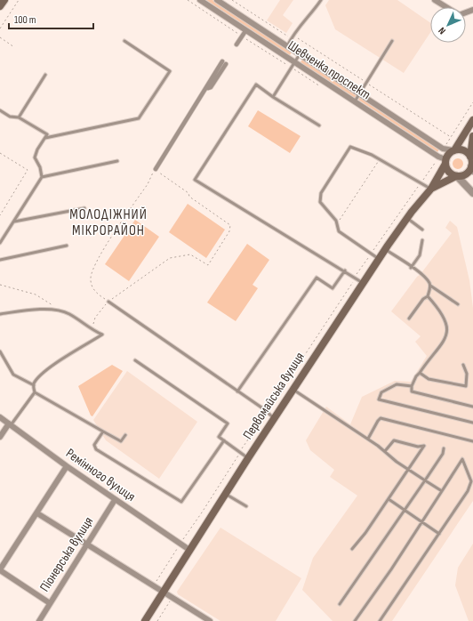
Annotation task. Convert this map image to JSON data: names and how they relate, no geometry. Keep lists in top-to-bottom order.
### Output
{
  "streets": {
    "main road": ["Первомайська вулиця"],
    "street": ["Шевченка проспект", "Ремінного вулиця", "Піонерська вулиця"]
  },
  "crossings": [
    ["Шевченка проспект", "Первомайська вулиця"],
    ["Первомайська вулиця", "Ремінного вулиця"],
    ["Ремінного вулиця", "Піонерська вулиця"]
  ],
  "districts": ["МОЛОДІЖНИЙ МІКРОРАЙОН"],
  "scale_bar": "100 m",
  "north": "bottom left"
}
